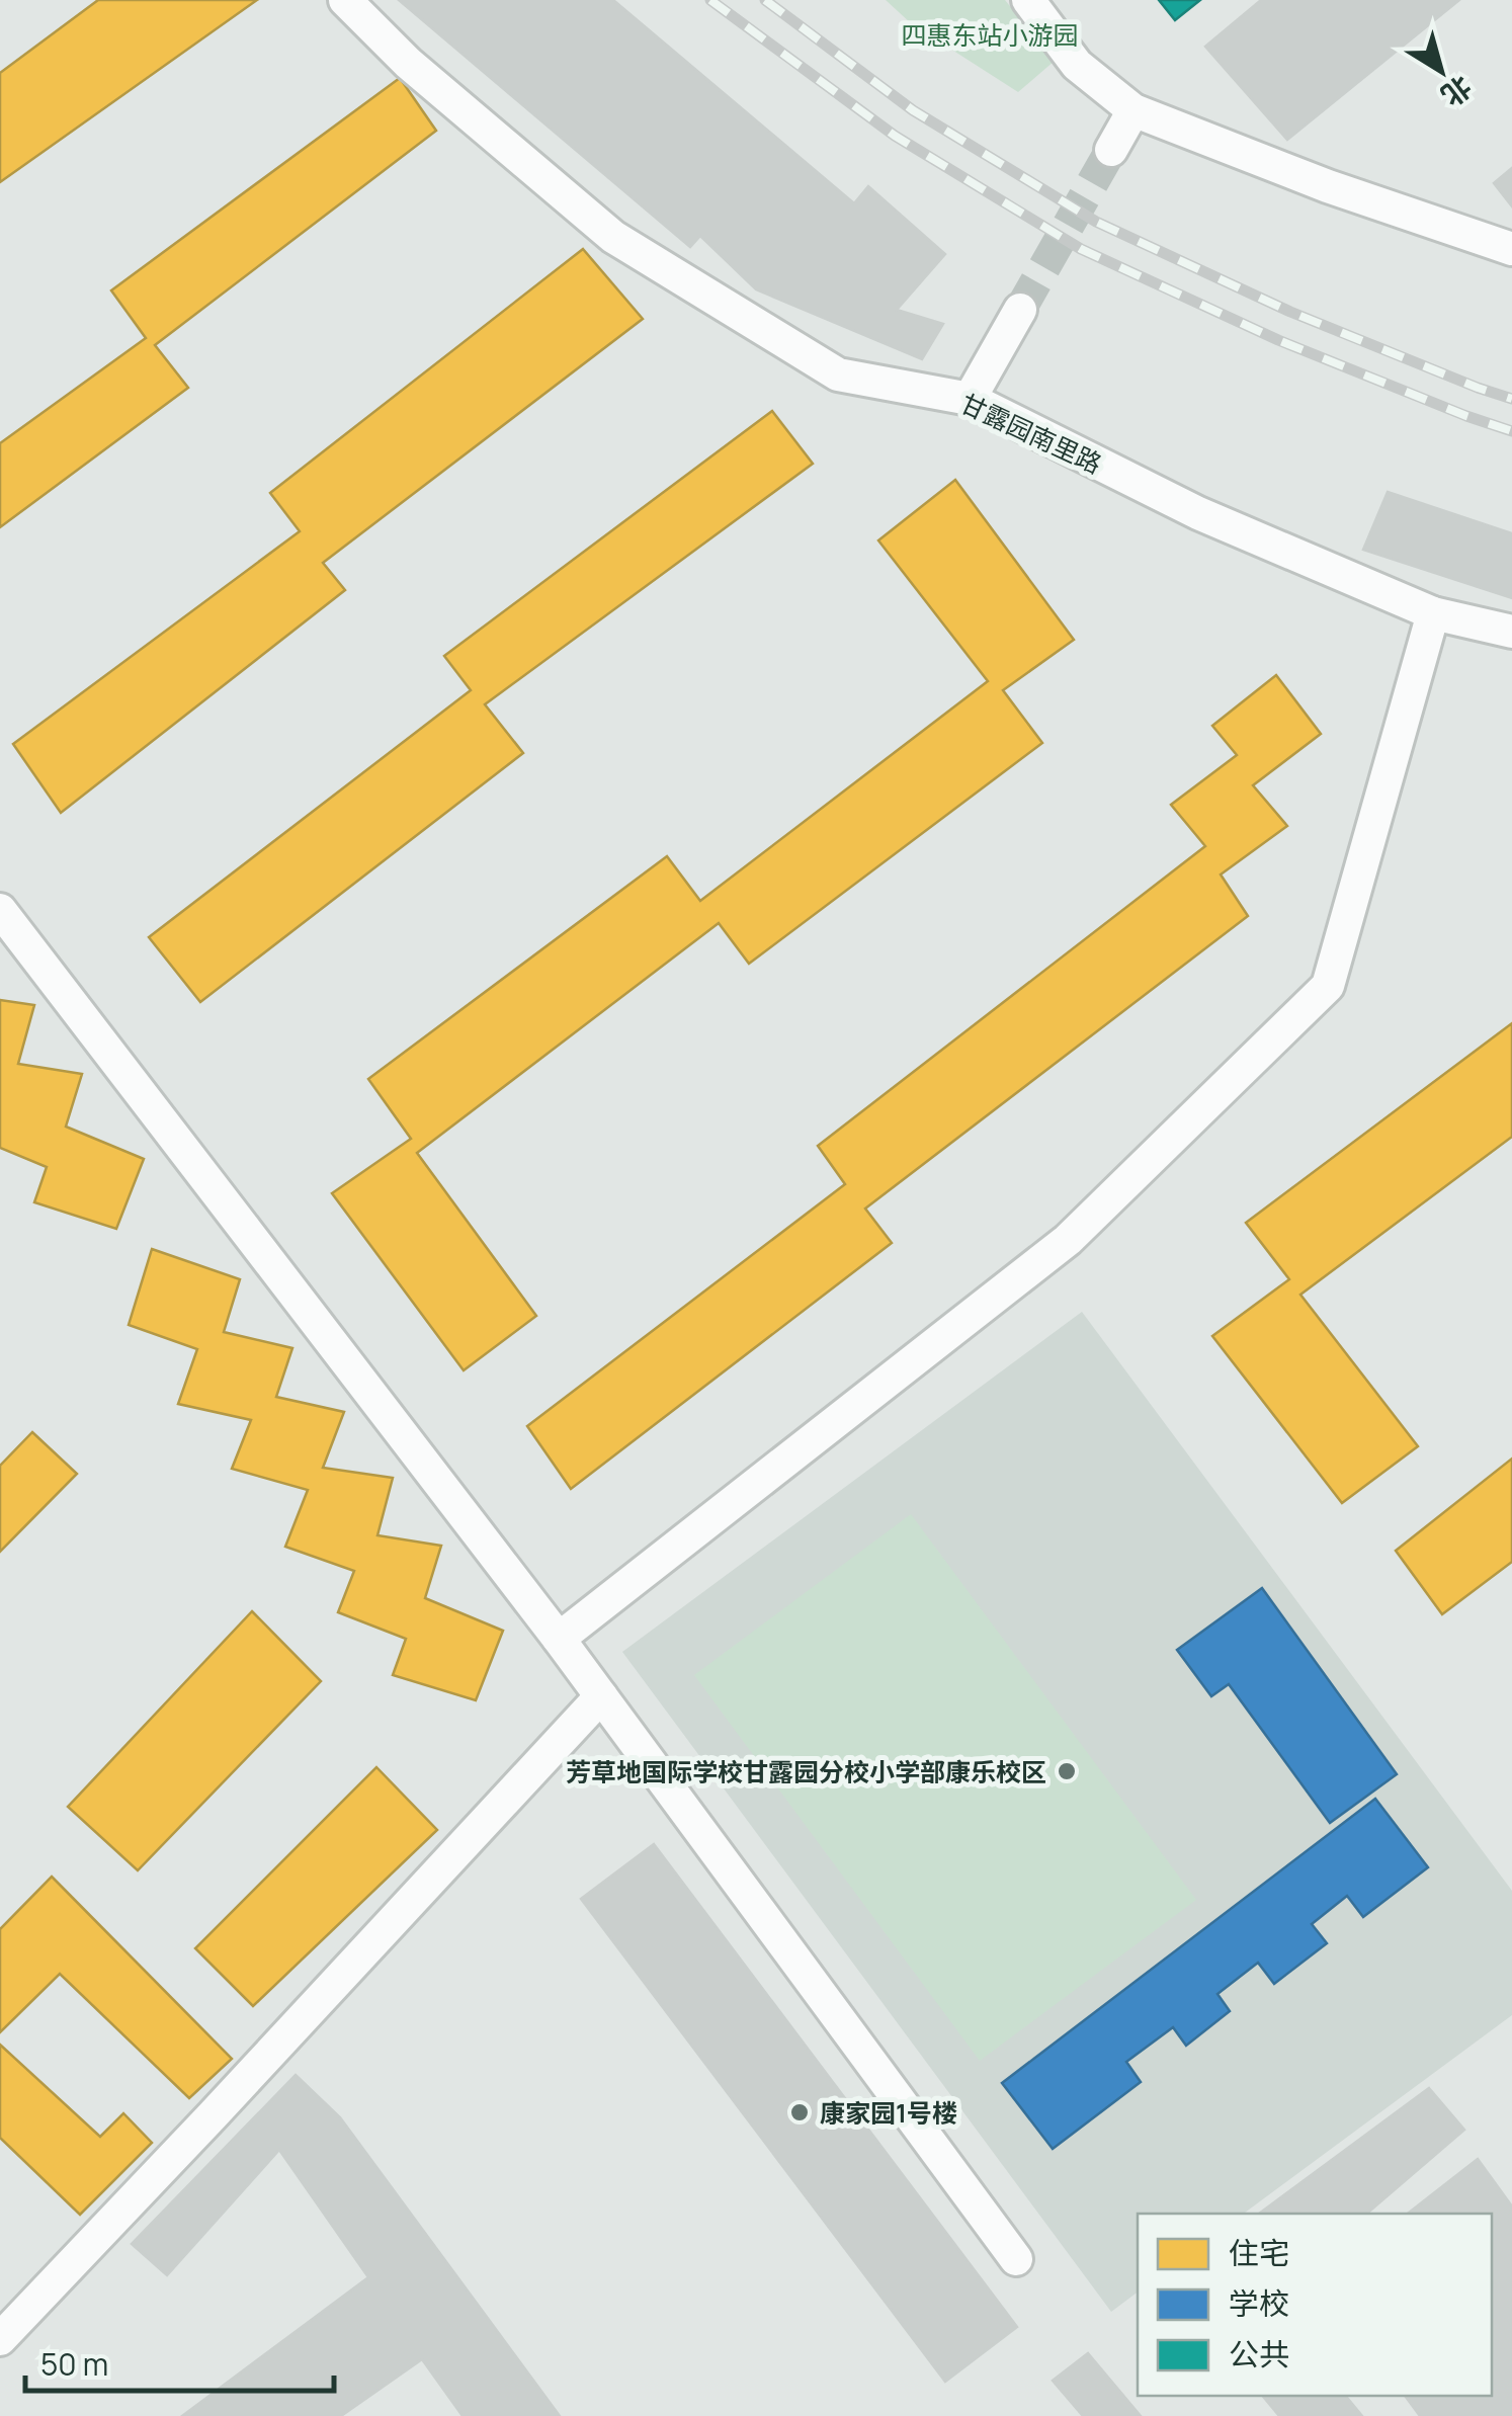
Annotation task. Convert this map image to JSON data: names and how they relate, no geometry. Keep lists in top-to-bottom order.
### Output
{
  "streets": {
    "street": ["甘露园南里路"]
  },
  "parks": ["四惠东站小游园"],
  "places": ["芳草地国际学校甘露园分校小学部康乐校区", "康家园1号楼"],
  "legend": ["住宅", "学校", "公共"],
  "scale_bar": "50 m",
  "north": "bottom right"
}
